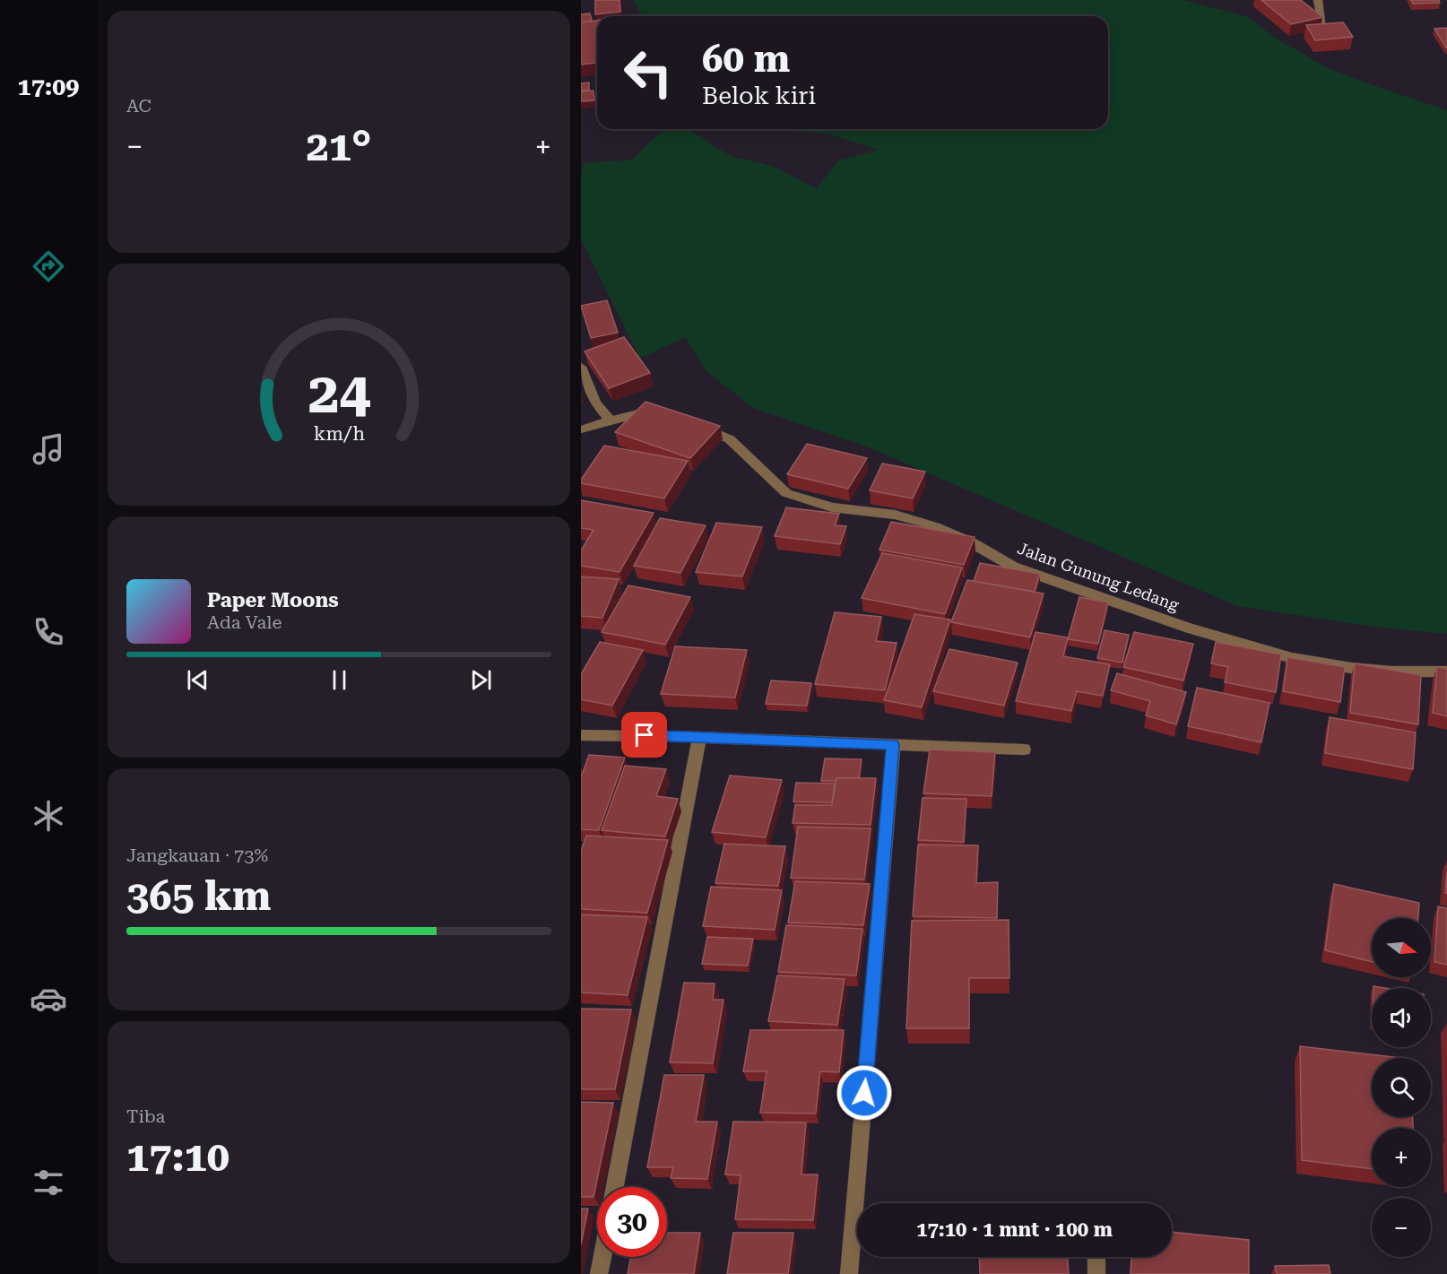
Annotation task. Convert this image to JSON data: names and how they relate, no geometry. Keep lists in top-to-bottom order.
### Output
{
  "streets": {
    "street": ["Jalan Gunung Ledang"]
  },
  "north": "right",
  "page": {
    "tabs": "17:09",
    "tile": [
      "AC",
      ["Jangkauan · 73%", "365 km"],
      ["Tiba", "17:10"]
    ],
    "turn": ["60 m", "Belok kiri"],
    "heat": ["−", "21°", "+"],
    "song": ["Paper Moons", "Ada Vale"],
    "map_buttons": ["+", "−"],
    "limit": "30",
    "trip": "17:10 · 1 mnt · 100 m",
    "gauge": ["24", "km/h"]
  }
}
